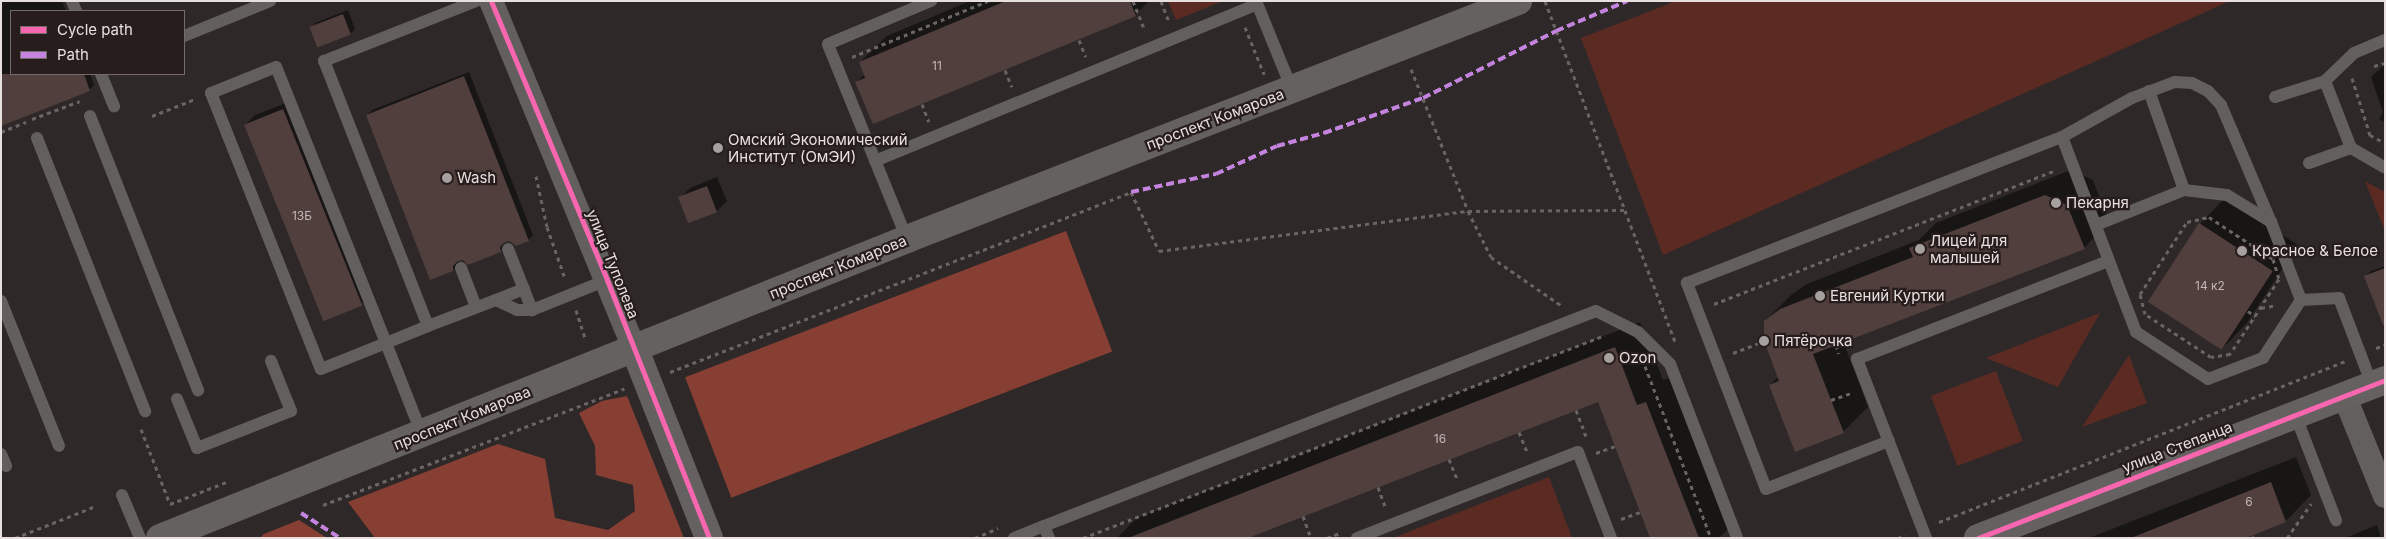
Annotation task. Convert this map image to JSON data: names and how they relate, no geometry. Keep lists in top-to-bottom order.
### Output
{
  "streets": {
    "main road": ["проспект Комарова", "улица Туполева", "улица Степанца"]
  },
  "crossings": [
    ["проспект Комарова", "улица Туполева"]
  ],
  "places": [
    "Омский Экономический Институт (ОмЭИ)",
    "Wash",
    "Пекарня",
    "Лицей для малышей",
    "Красное & Белое",
    "Евгений Куртки",
    "Пятёрочка",
    "Ozon"
  ],
  "house_numbers": [
    "11",
    "13Б",
    "14 к2",
    "16",
    "6"
  ],
  "legend": ["Cycle path", "Path"]
}
